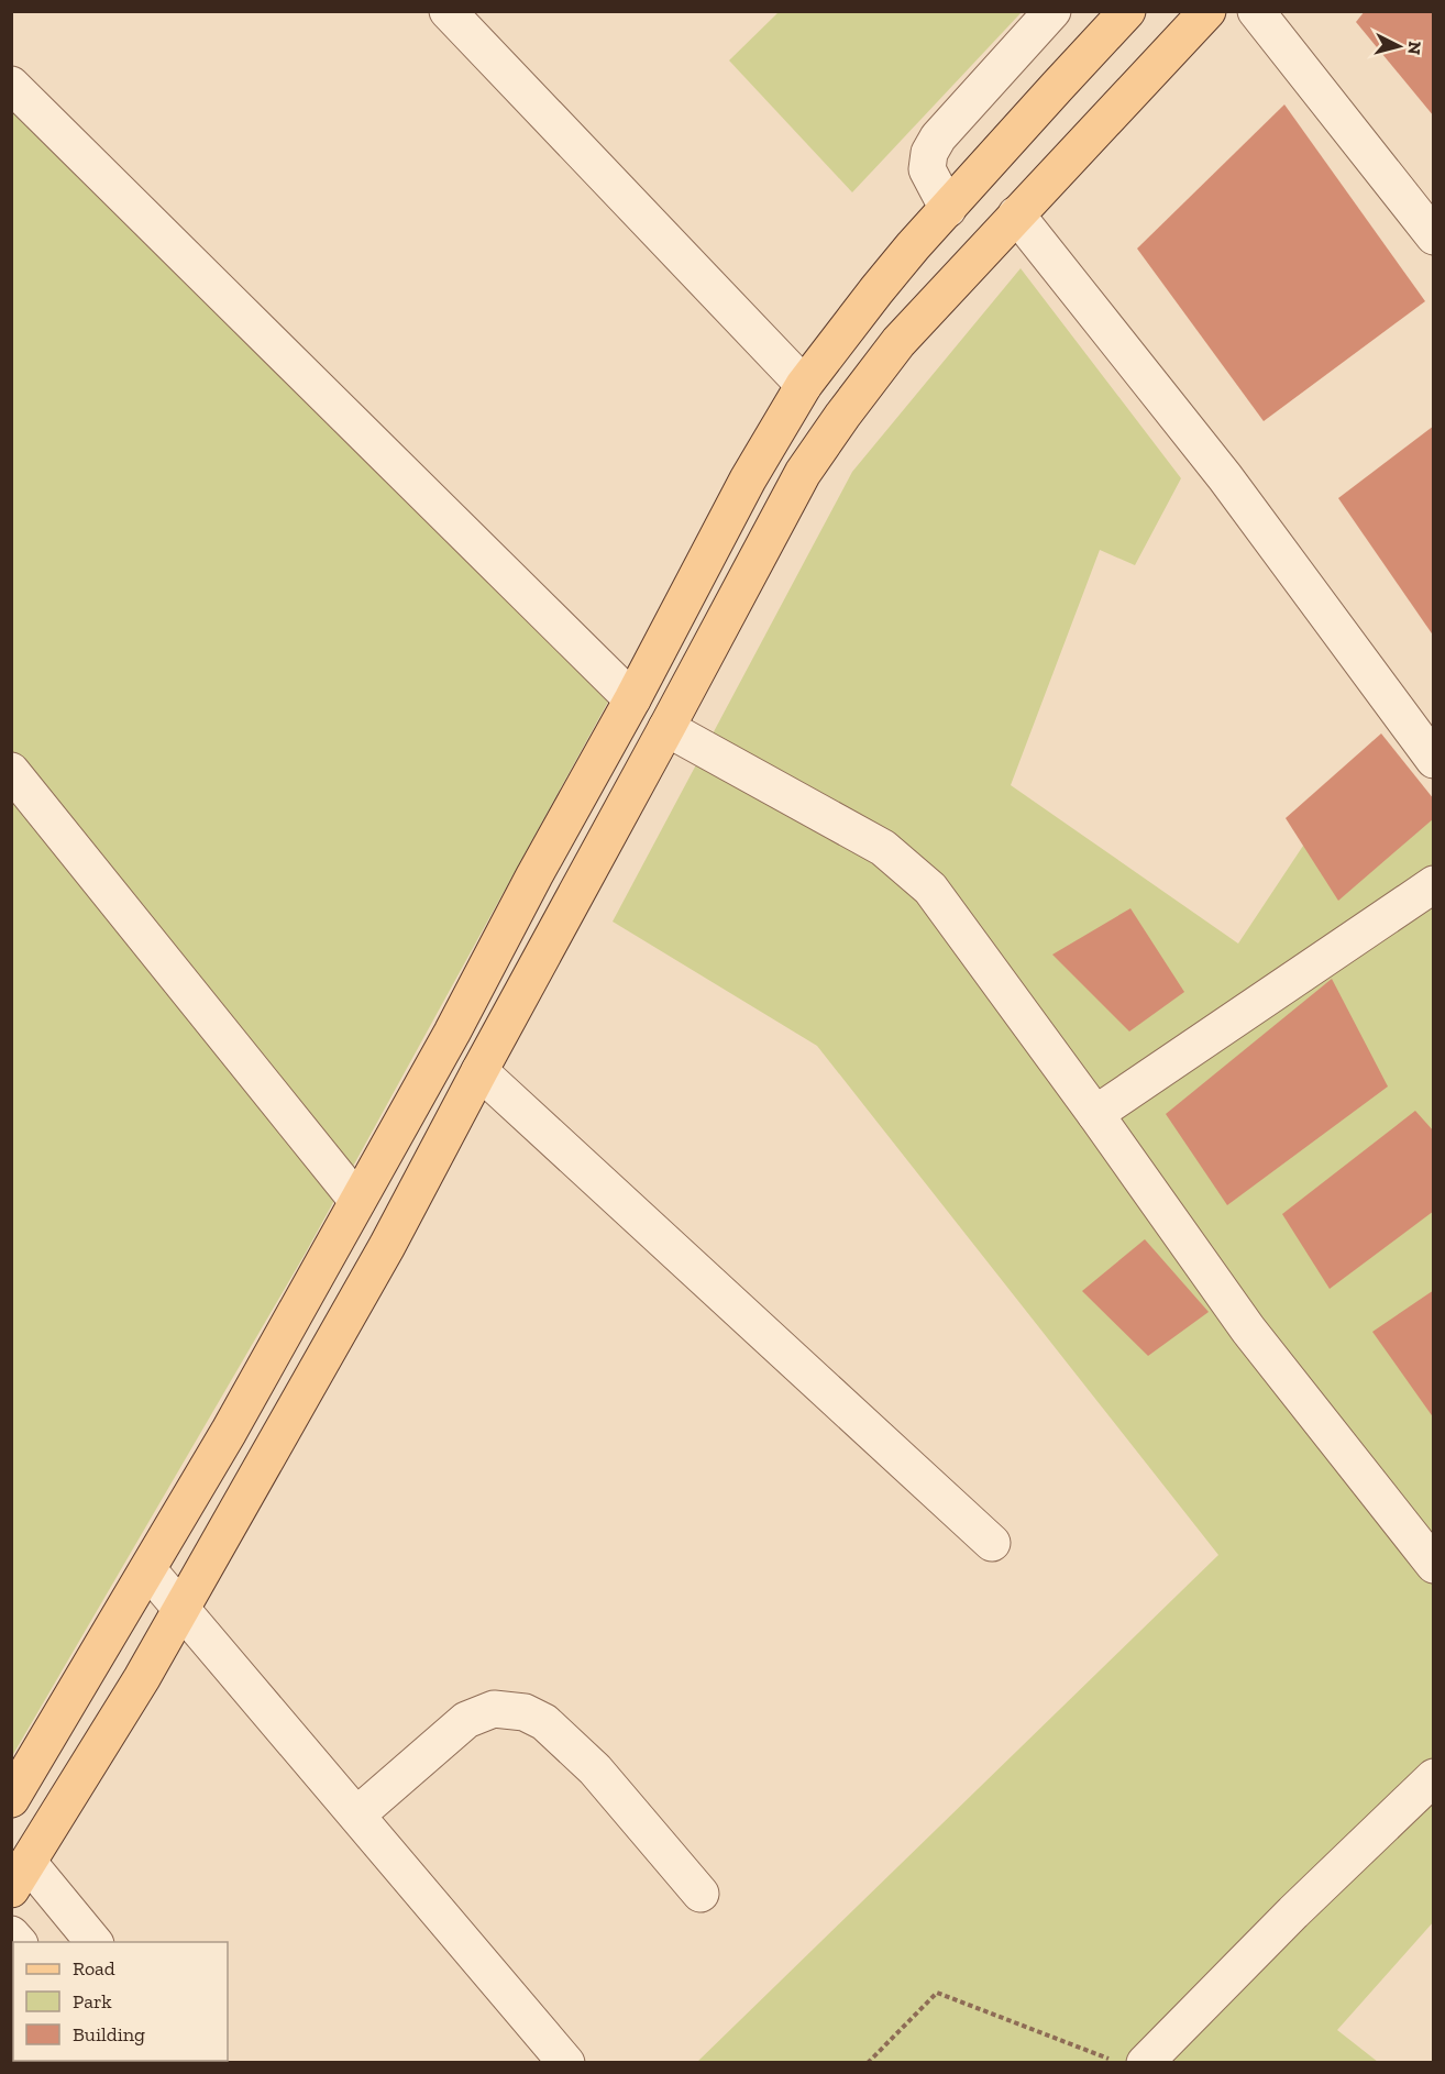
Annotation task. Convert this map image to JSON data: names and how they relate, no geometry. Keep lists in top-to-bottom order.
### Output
{
  "legend": ["Road", "Park", "Building"],
  "north": "right"
}
